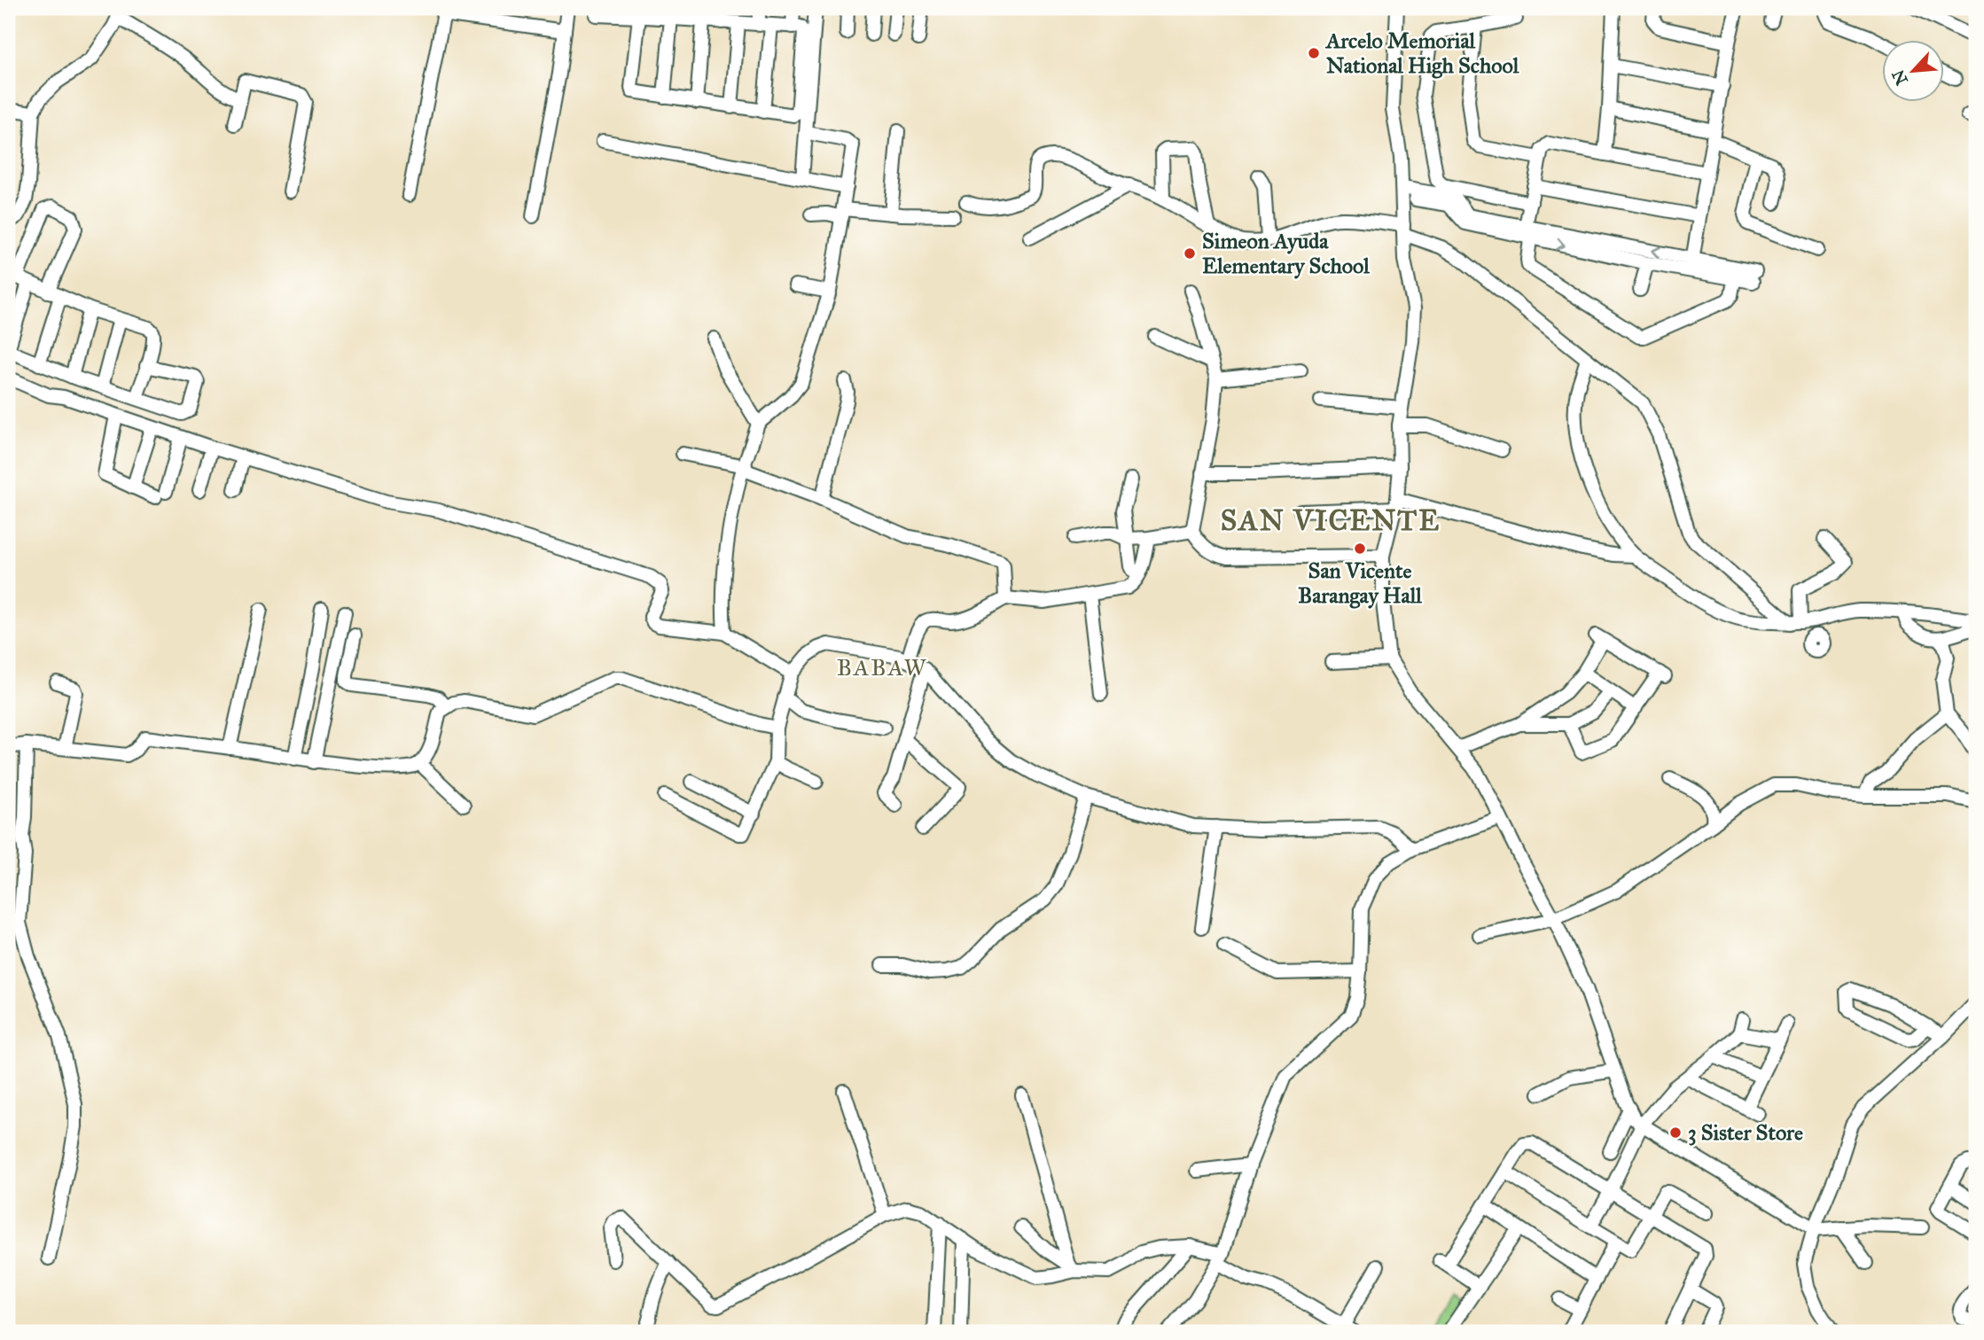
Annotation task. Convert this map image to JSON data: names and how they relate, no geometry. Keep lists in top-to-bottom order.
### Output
{
  "districts": ["SAN VICENTE", "BABAW"],
  "places": [
    "Arcelo Memorial National High School",
    "Simeon Ayuda Elementary School",
    "San Vicente Barangay Hall",
    "3 Sister Store"
  ],
  "north": "bottom left"
}
